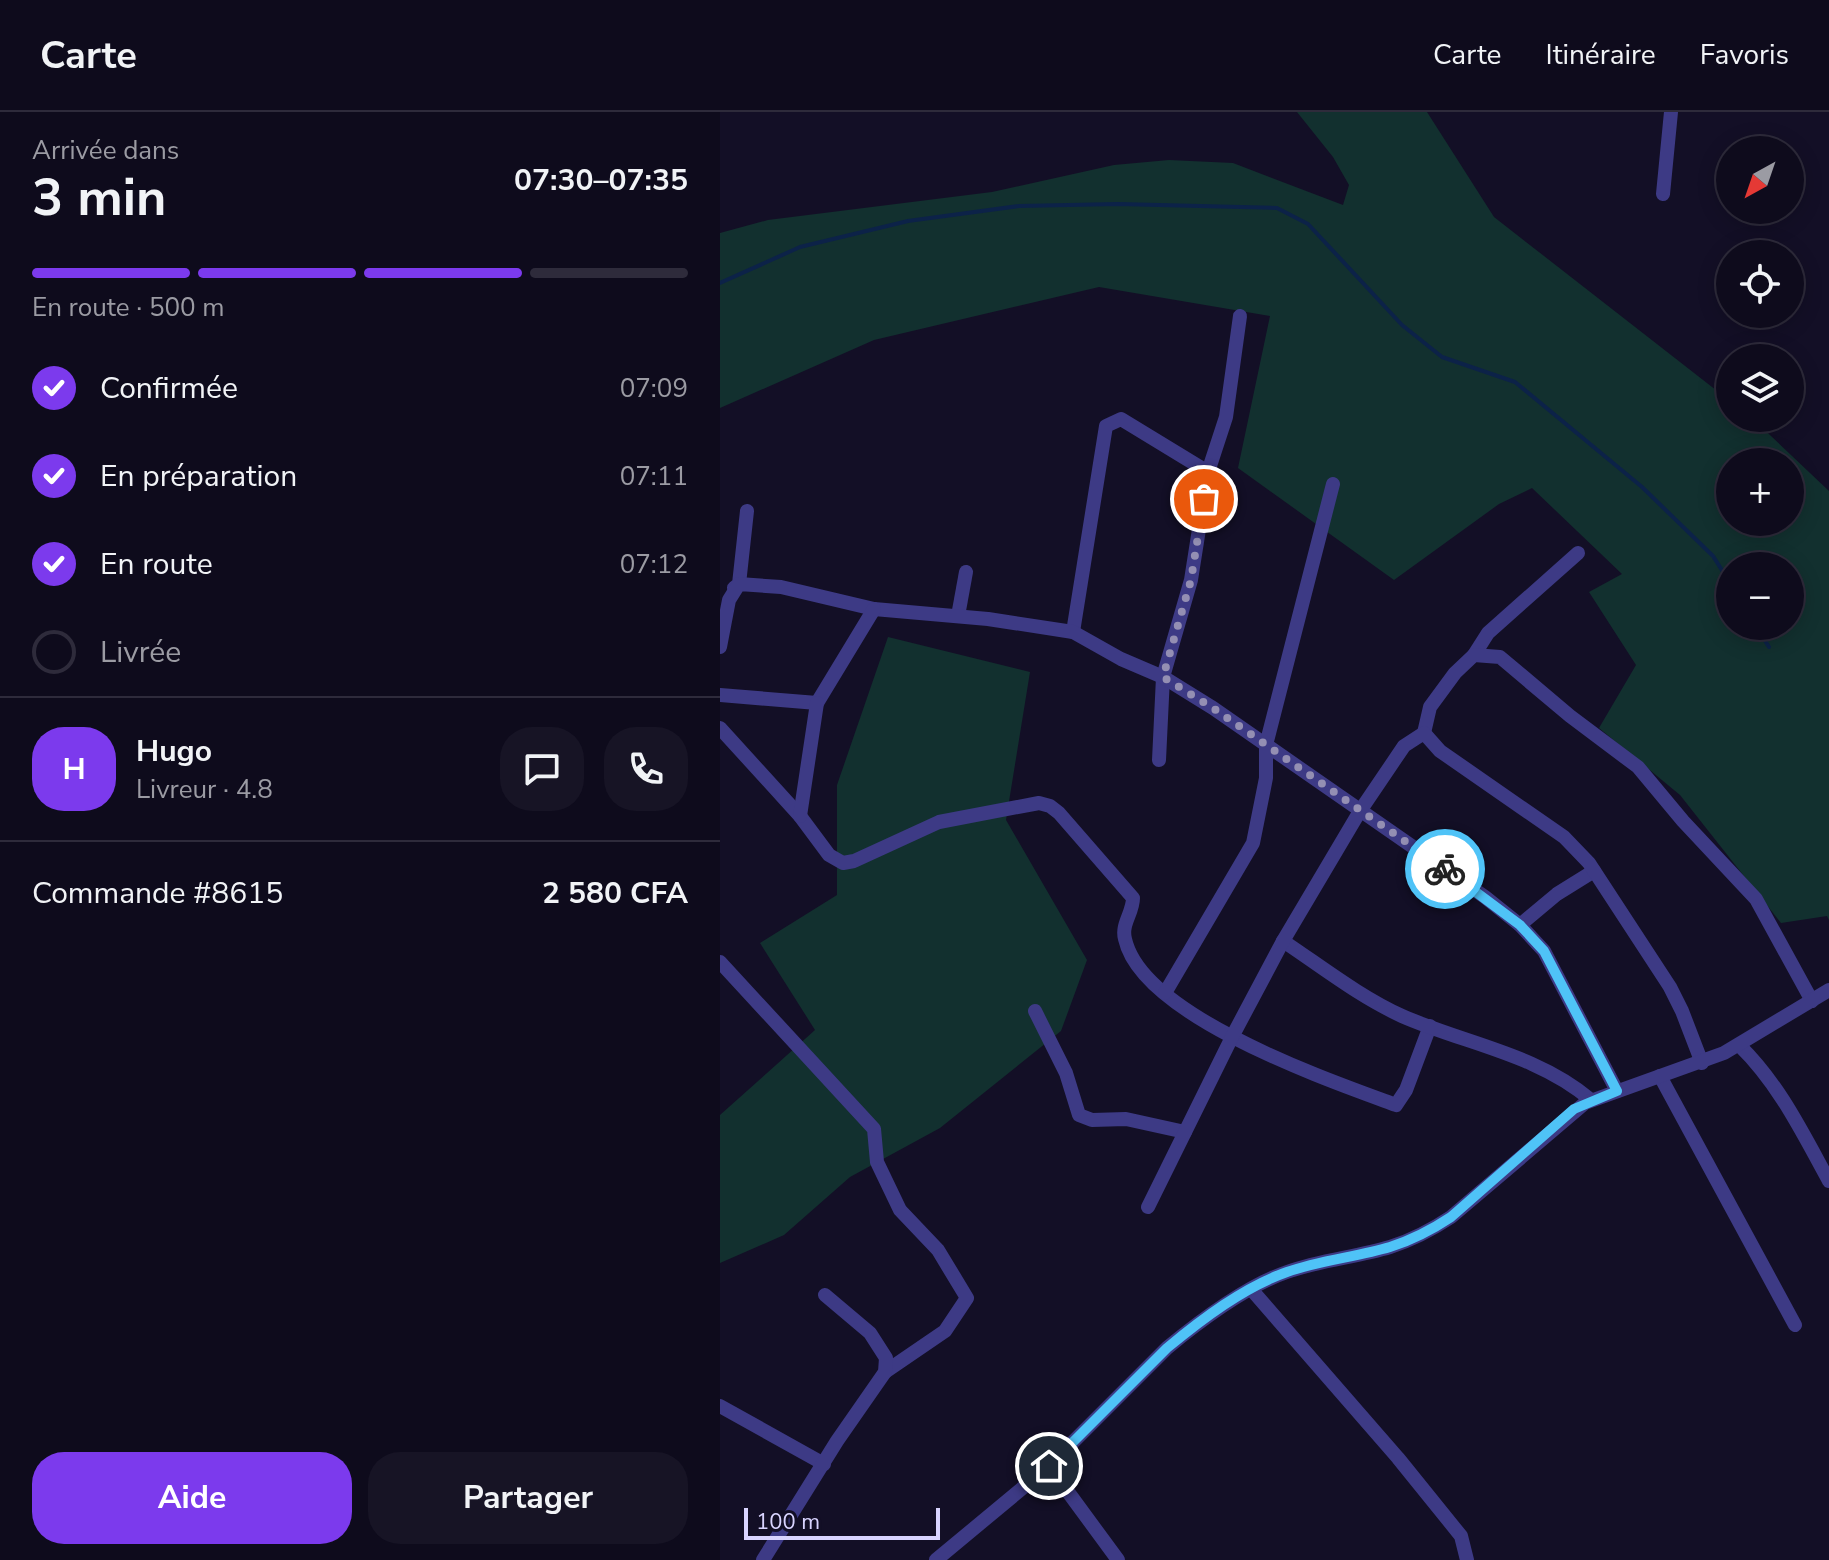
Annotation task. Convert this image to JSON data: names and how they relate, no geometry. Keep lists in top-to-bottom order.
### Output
{
  "scale_bar": "100 m",
  "north": "bottom left",
  "page": {
    "header": "Carte",
    "nav": ["Carte", "Itinéraire", "Favoris"],
    "heading": ["3 min", "Arrivée dans", "07:30–07:35"],
    "panel": [
      "Hugo",
      "Livreur · 4.8",
      "Commande #8615",
      "2 580 CFA"
    ],
    "map_buttons": ["+", "−"],
    "bar": "En route · 500 m",
    "list": [
      ["Confirmée", "07:09"],
      ["En préparation", "07:11"],
      ["En route", "07:12"],
      "Livrée"
    ],
    "round": "H",
    "buttons": ["Aide", "Partager"],
    "scale": "100 m"
  }
}
